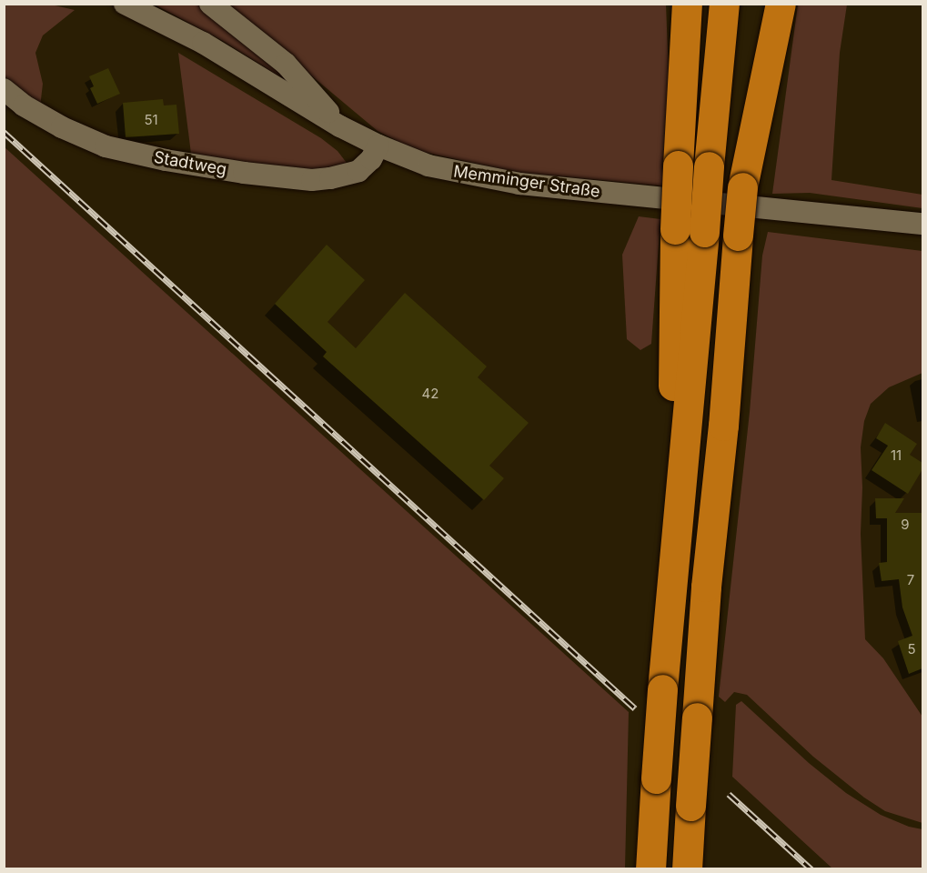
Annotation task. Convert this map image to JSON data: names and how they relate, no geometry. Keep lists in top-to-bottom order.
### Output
{
  "streets": {
    "street": ["Stadtweg", "Memminger Straße"]
  },
  "crossings": [
    ["Stadtweg", "Memminger Straße"]
  ],
  "house_numbers": [
    "51",
    "42",
    "11",
    "9",
    "7",
    "5"
  ]
}
